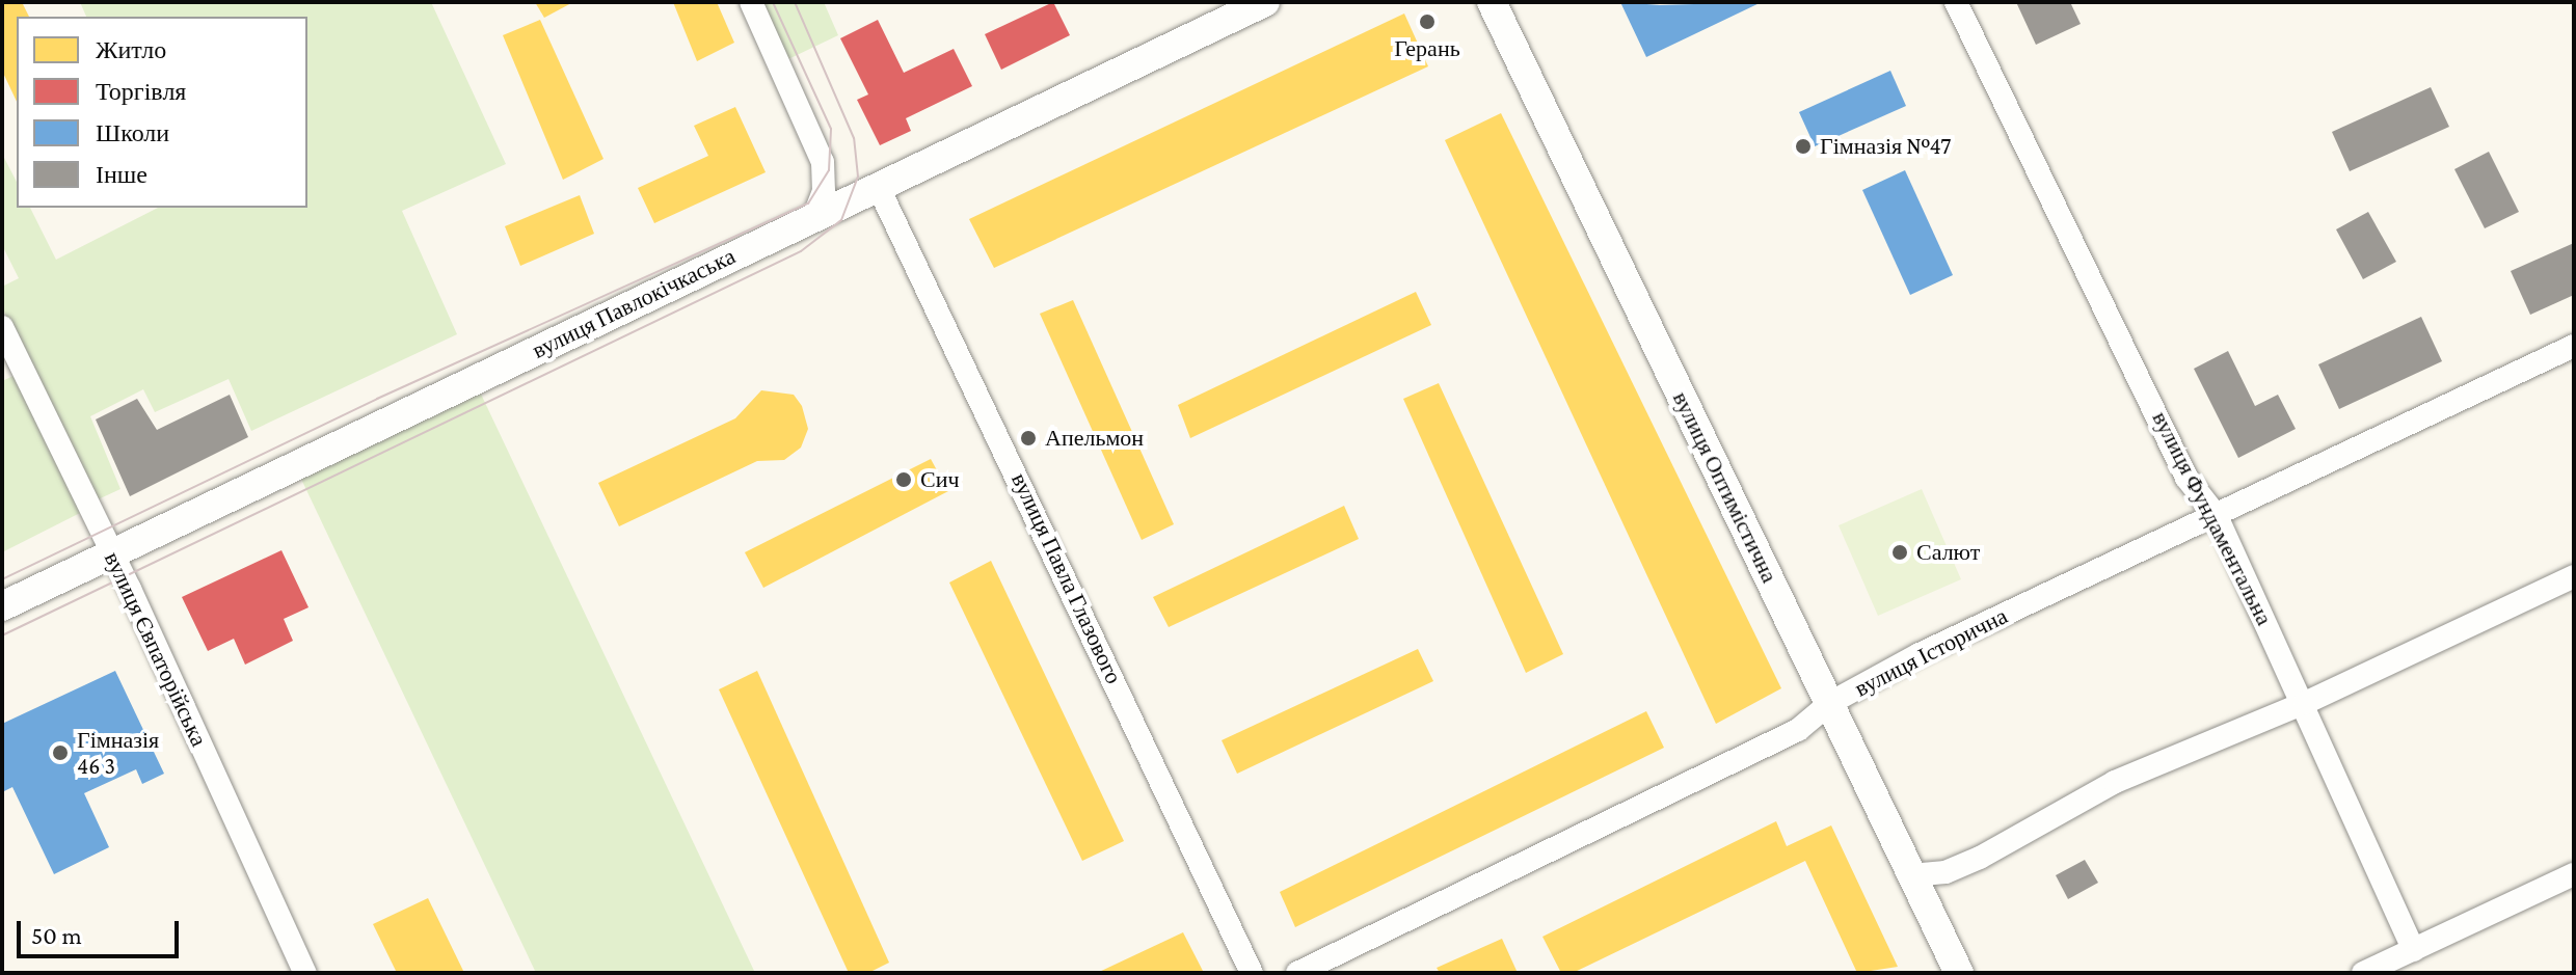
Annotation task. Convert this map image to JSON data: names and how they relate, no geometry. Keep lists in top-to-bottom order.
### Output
{
  "streets": {
    "street": [
      "вулиця Павлокічкаська",
      "вулиця Оптимістична",
      "вулиця Фундаментальна",
      "вулиця Павла Глазового",
      "вулиця Євпаторійська",
      "вулиця Історична"
    ]
  },
  "crossings": [
    ["вулиця Павлокічкаська", "вулиця Павла Глазового"],
    ["вулиця Павлокічкаська", "вулиця Євпаторійська"],
    ["вулиця Оптимістична", "вулиця Історична"],
    ["вулиця Фундаментальна", "вулиця Історична"]
  ],
  "places": [
    "Герань",
    "Гімназія №47",
    "Апельмон",
    "Сич",
    "Салют",
    "Гімназія 46 3"
  ],
  "legend": [
    "Житло",
    "Торгівля",
    "Школи",
    "Інше"
  ],
  "scale_bar": "50 m"
}
